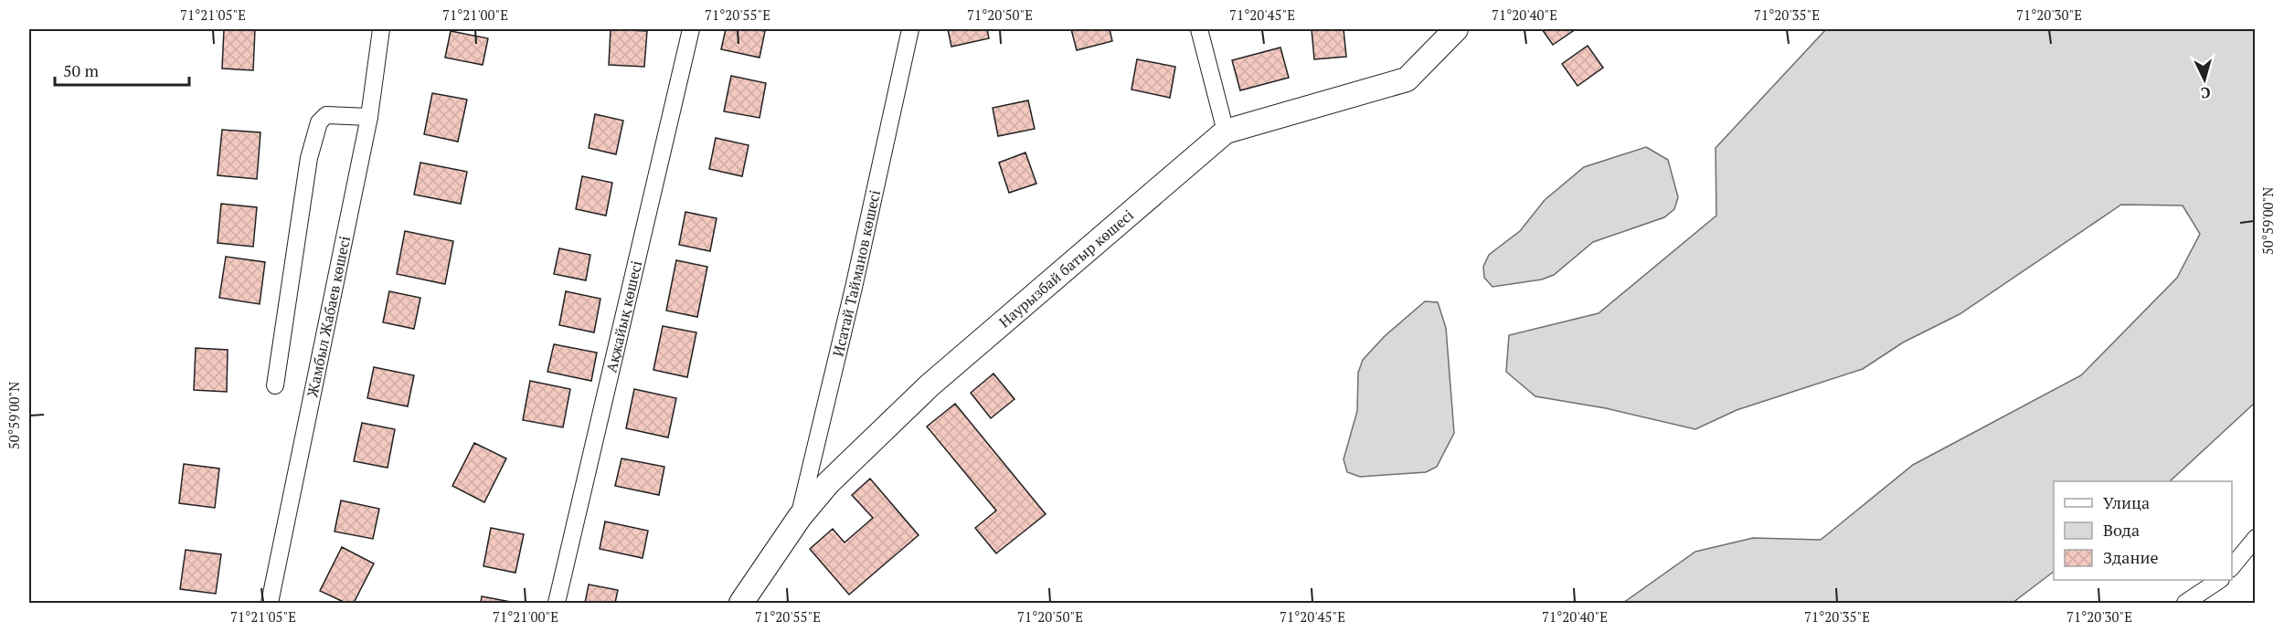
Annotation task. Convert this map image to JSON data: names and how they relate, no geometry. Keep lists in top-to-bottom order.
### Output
{
  "streets": {
    "street": [
      "Наурызбай батыр көшесі",
      "Исатай Тайманов көшесі",
      "Ақжайық көшесі",
      "Жамбыл Жабаев көшесі"
    ]
  },
  "crossings": [
    ["Наурызбай батыр көшесі", "Исатай Тайманов көшесі"]
  ],
  "legend": ["Улица", "Вода", "Здание"],
  "scale_bar": "50 m",
  "north": "bottom",
  "coordinates": [
    "71°21'05\"E",
    "71°21'00\"E",
    "71°20'55\"E",
    "71°20'50\"E",
    "71°20'45\"E",
    "71°20'40\"E",
    "71°20'35\"E",
    "71°20'30\"E",
    "50°59'00\"N"
  ]
}
